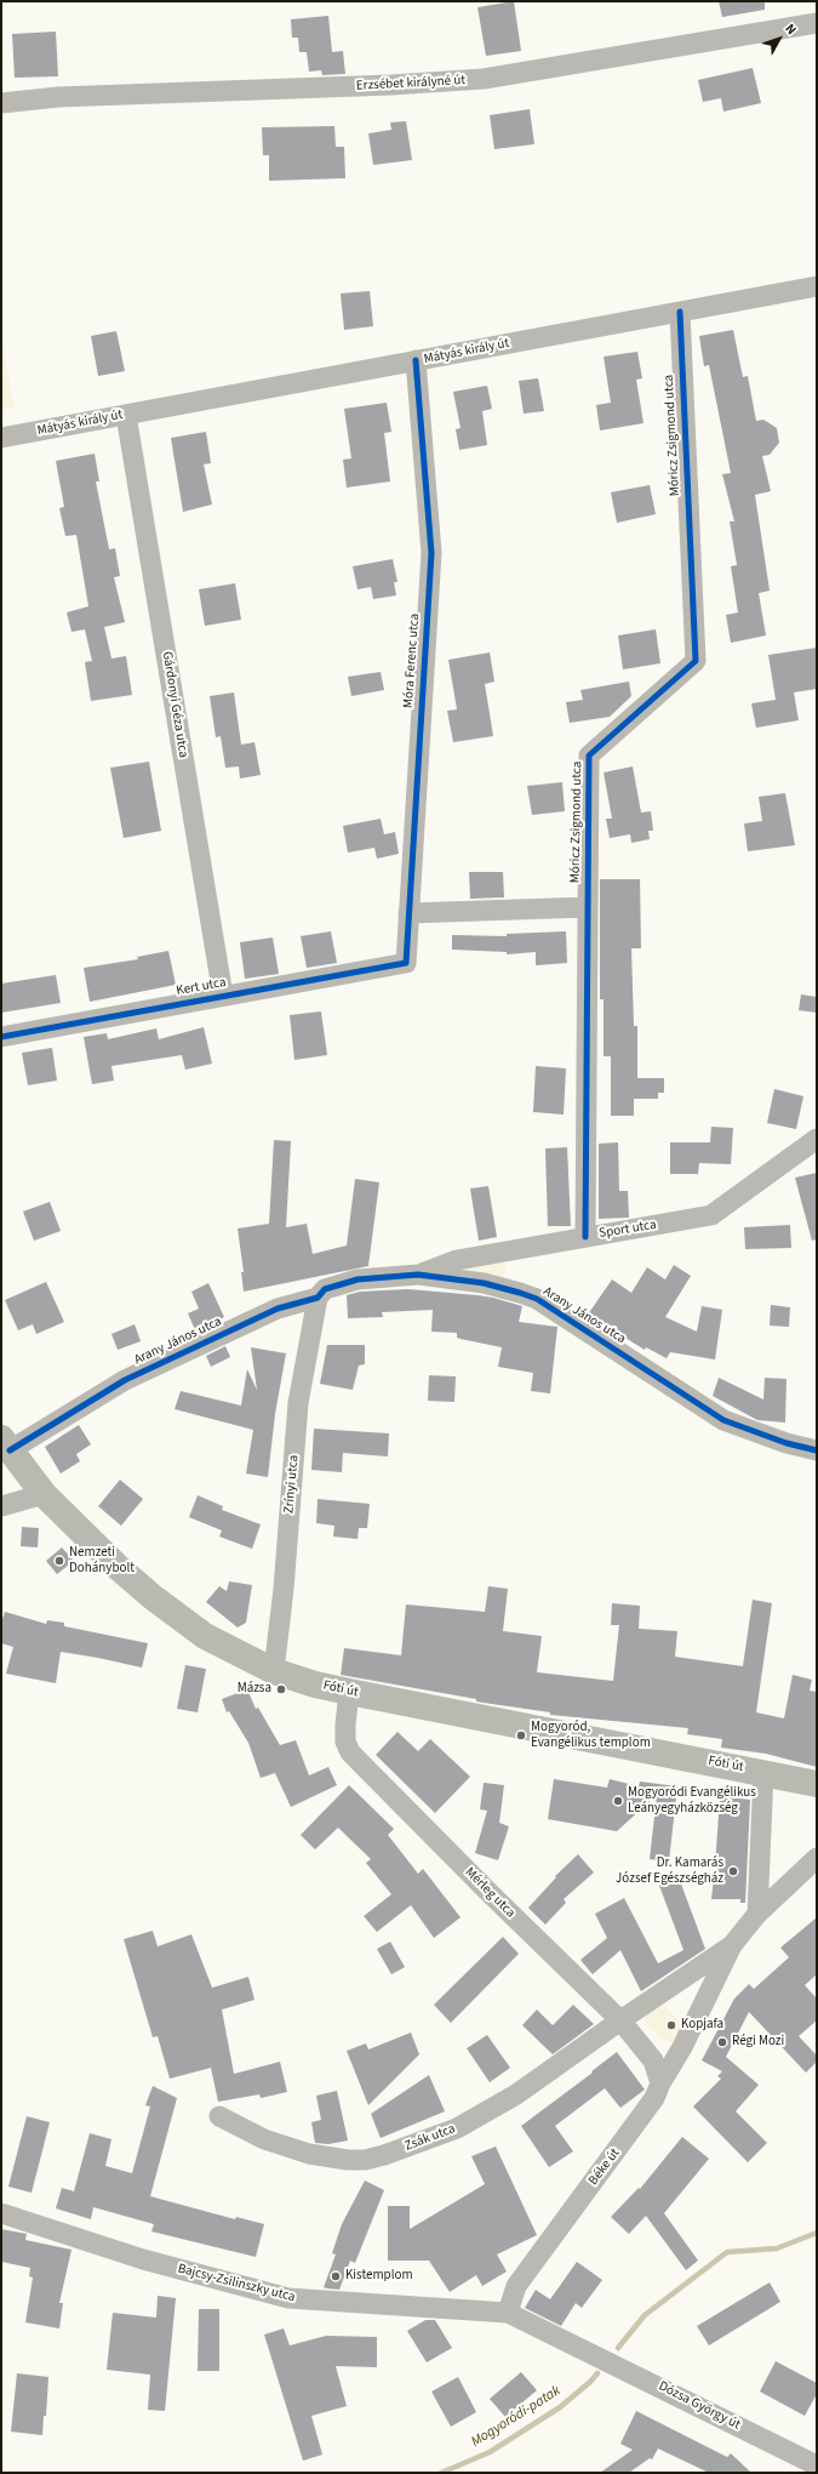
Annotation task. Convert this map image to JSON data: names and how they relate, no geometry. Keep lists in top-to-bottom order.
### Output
{
  "streets": {
    "main road": ["Fóti út"],
    "street": [
      "Erzsébet királyné út",
      "Mátyás király út",
      "Móricz Zsigmond utca",
      "Móra Ferenc utca",
      "Gárdonyi Géza utca",
      "Kert utca",
      "Sport utca",
      "Arany János utca",
      "Zrínyi utca",
      "Mérleg utca",
      "Zsák utca",
      "Béke út",
      "Bajcsy-Zsilinszky utca",
      "Dózsa György út"
    ]
  },
  "crossings": [
    ["Mátyás király út", "Móricz Zsigmond utca"],
    ["Mátyás király út", "Móra Ferenc utca"],
    ["Mátyás király út", "Gárdonyi Géza utca"],
    ["Móricz Zsigmond utca", "Sport utca"],
    ["Móra Ferenc utca", "Kert utca"],
    ["Gárdonyi Géza utca", "Kert utca"],
    ["Sport utca", "Arany János utca"],
    ["Arany János utca", "Zrínyi utca"],
    ["Arany János utca", "Fóti út"],
    ["Zrínyi utca", "Fóti út"],
    ["Fóti út", "Mérleg utca"],
    ["Mérleg utca", "Zsák utca"],
    ["Mérleg utca", "Béke út"],
    ["Zsák utca", "Béke út"],
    ["Béke út", "Bajcsy-Zsilinszky utca"],
    ["Béke út", "Dózsa György út"],
    ["Bajcsy-Zsilinszky utca", "Dózsa György út"]
  ],
  "water": ["Mogyoródi-patak"],
  "places": [
    "Nemzeti Dohánybolt",
    "Mázsa",
    "Mogyoród, Evangélikus templom",
    "Mogyoródi Evangélikus Leányegyházközség",
    "Dr. Kamarás József Egészségház",
    "Kopjafa",
    "Régi Mozi",
    "Kistemplom"
  ],
  "north": "top right"
}
